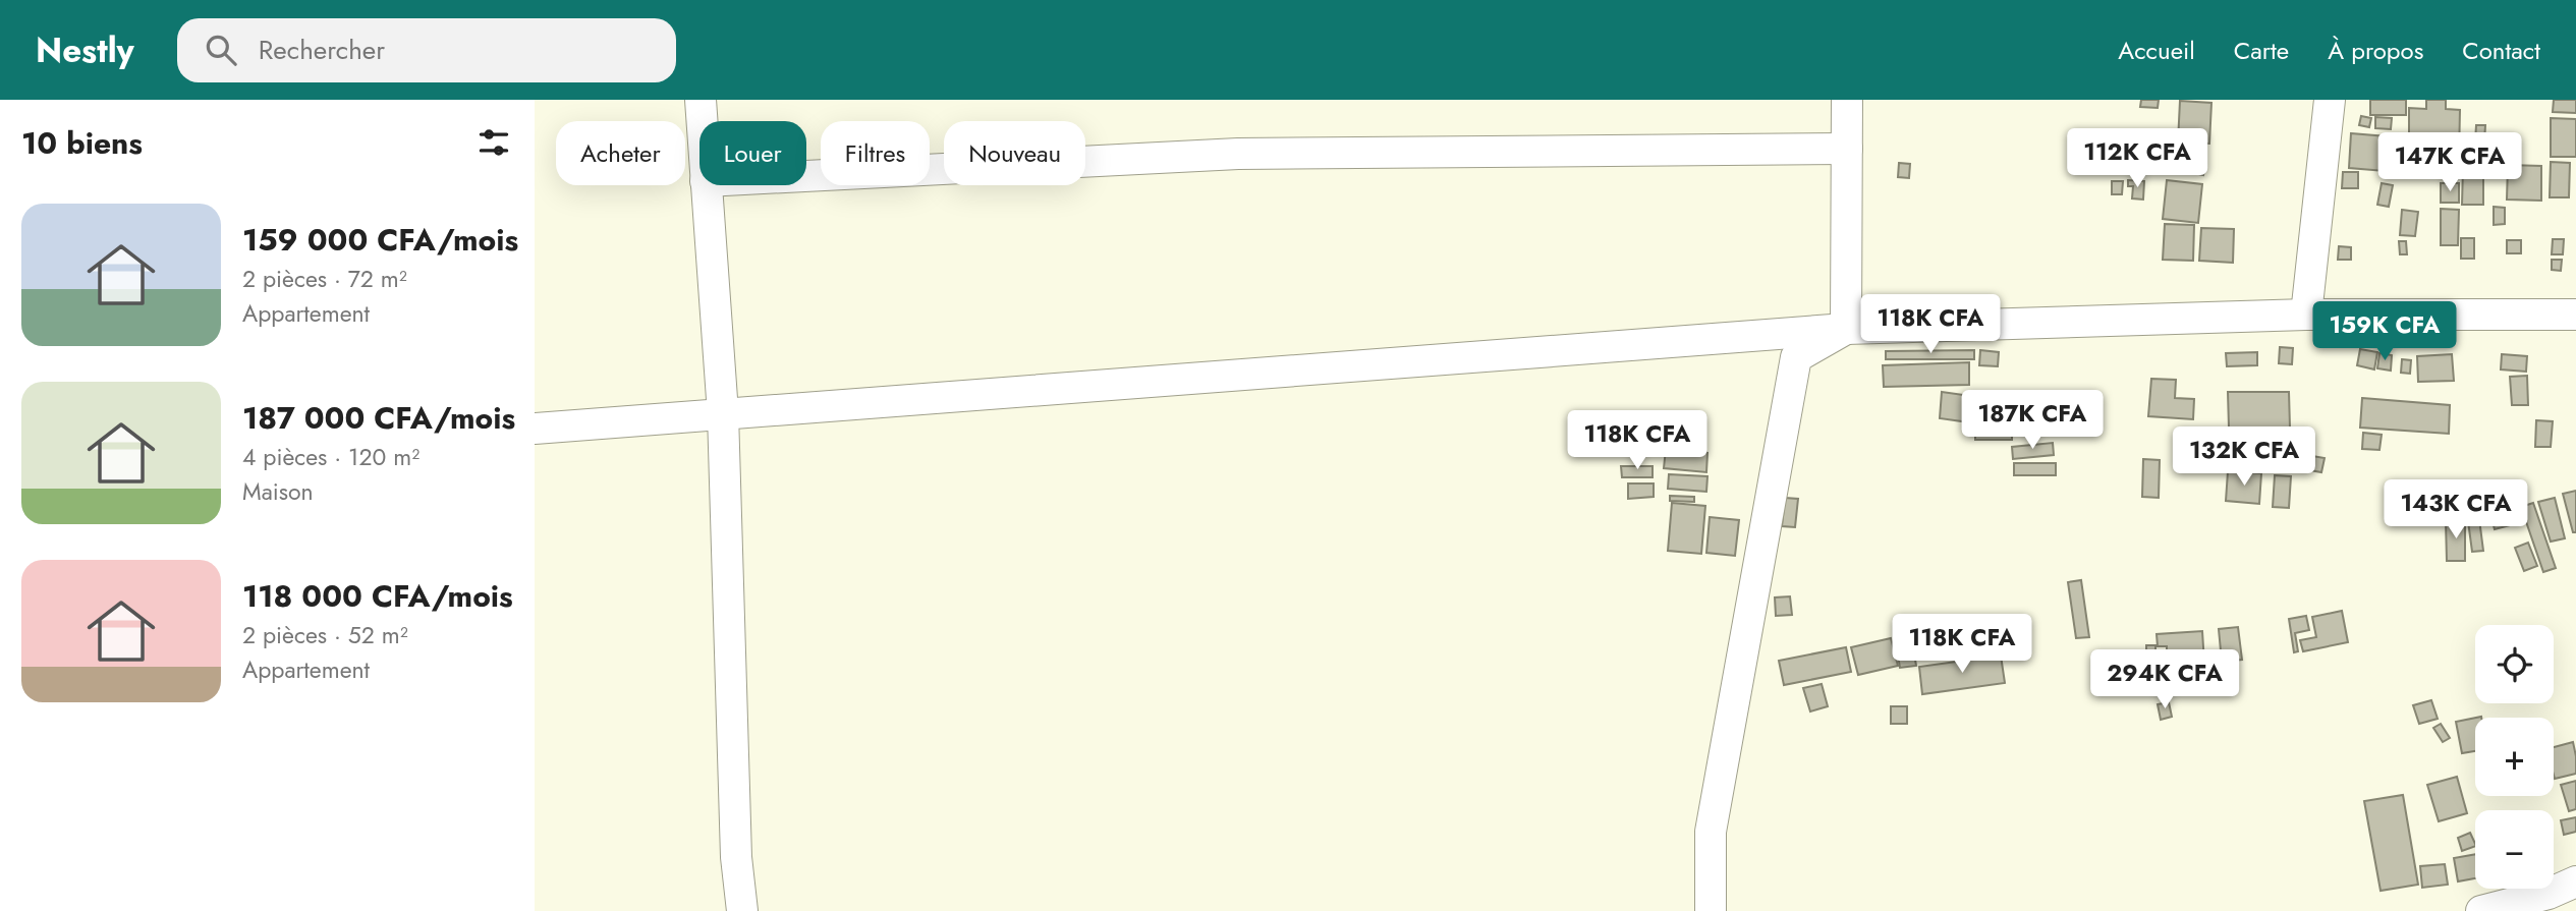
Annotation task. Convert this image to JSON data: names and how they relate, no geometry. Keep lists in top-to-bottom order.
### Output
{
  "page": {
    "header": "Nestly",
    "search": "Rechercher",
    "nav": [
      "Accueil",
      "Carte",
      "À propos",
      "Contact"
    ],
    "heading": "10 biens",
    "chip": [
      "Acheter",
      "Louer",
      "Filtres",
      "Nouveau"
    ],
    "price": [
      "112K CFA",
      "147K CFA",
      "118K CFA",
      "159K CFA",
      "187K CFA",
      "118K CFA",
      "132K CFA",
      "143K CFA",
      "118K CFA",
      "294K CFA"
    ],
    "list": [
      {
        "name": "159 000 CFA/mois",
        "note": "2 pièces · 72 m² · Appartement"
      },
      {
        "name": "187 000 CFA/mois",
        "note": "4 pièces · 120 m² · Maison"
      },
      {
        "name": "118 000 CFA/mois",
        "note": "2 pièces · 52 m² · Appartement"
      }
    ],
    "map_buttons": ["+", "−"]
  }
}
